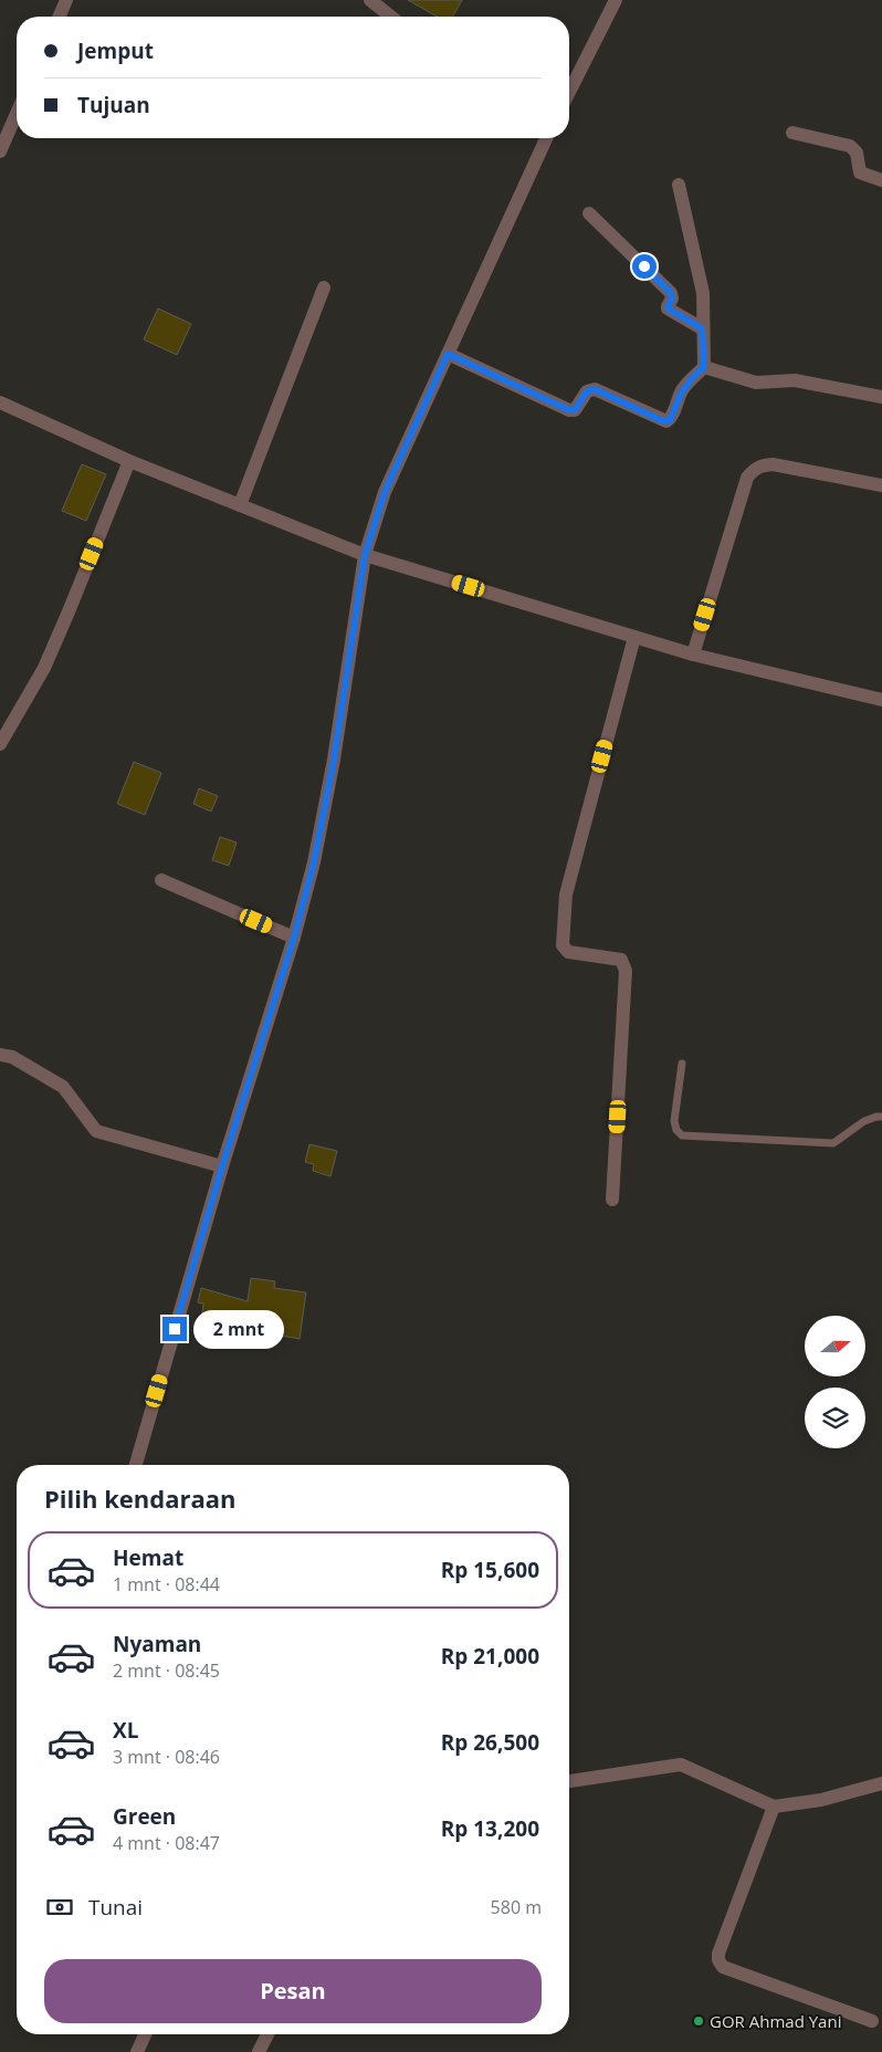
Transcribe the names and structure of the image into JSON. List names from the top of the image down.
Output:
{
  "places": ["GOR Ahmad Yani"],
  "north": "right",
  "page": {
    "banner": ["Jemput", "Tujuan"],
    "bubble": "2 mnt",
    "heading": "Pilih kendaraan",
    "list": [
      {
        "name": "Hemat",
        "note": "1 mnt · 08:44",
        "value": "Rp 15,600"
      },
      {
        "name": "Nyaman",
        "note": "2 mnt · 08:45",
        "value": "Rp 21,000"
      },
      {
        "name": "XL",
        "note": "3 mnt · 08:46",
        "value": "Rp 26,500"
      },
      {
        "name": "Green",
        "note": "4 mnt · 08:47",
        "value": "Rp 13,200"
      }
    ],
    "pay": ["Tunai", "580 m"],
    "buttons": "Pesan"
  }
}
